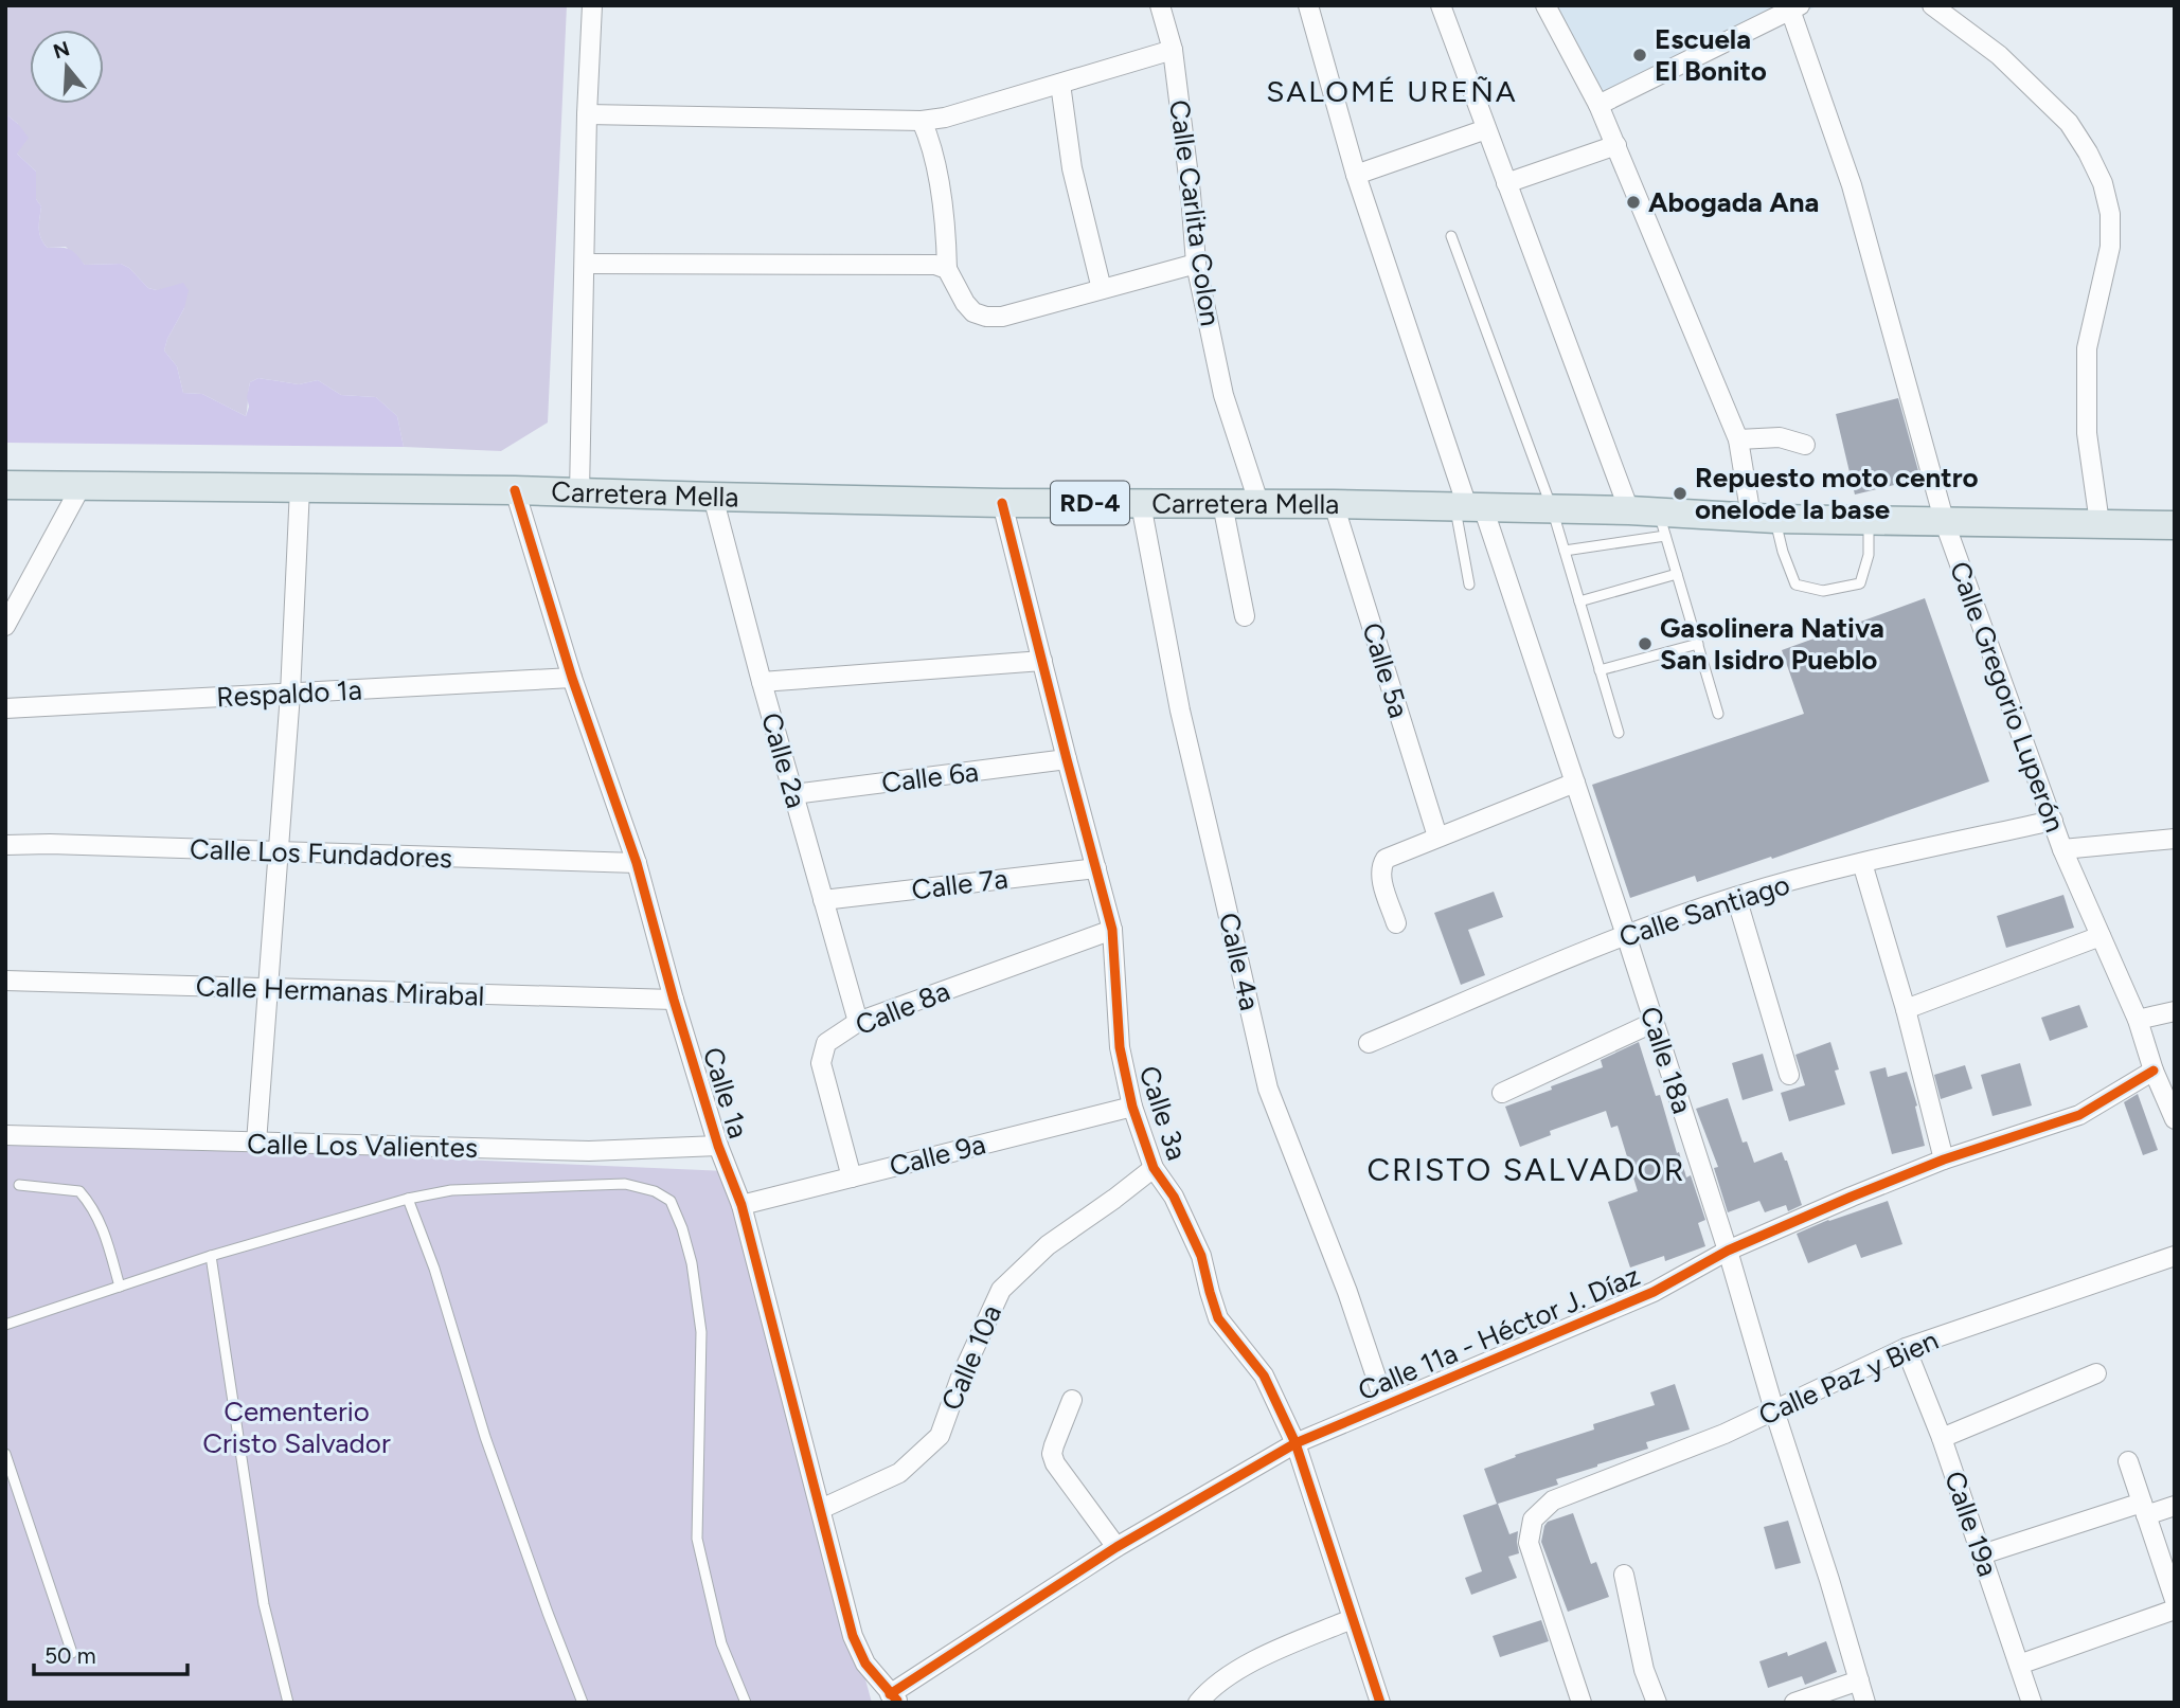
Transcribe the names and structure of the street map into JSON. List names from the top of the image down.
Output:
{
  "streets": {
    "main road": ["Carretera Mella", "RD-4"],
    "street": [
      "Calle Carlita Colon",
      "Calle 5a",
      "Respaldo 1a",
      "Calle Gregorio Luperón",
      "Calle 2a",
      "Calle 6a",
      "Calle Los Fundadores",
      "Calle 7a",
      "Calle Santiago",
      "Calle 4a",
      "Calle Hermanas Mirabal",
      "Calle 8a",
      "Calle 18a",
      "Calle 1a",
      "Calle 3a",
      "Calle Los Valientes",
      "Calle 9a",
      "Calle 11a - Héctor J. Díaz",
      "Calle 10a",
      "Calle Paz y Bien",
      "Calle 19a"
    ]
  },
  "crossings": [
    ["Calle Carlita Colon", "Carretera Mella"],
    ["Carretera Mella", "Calle 5a"],
    ["Carretera Mella", "Calle Gregorio Luperón"],
    ["Carretera Mella", "Calle 2a"],
    ["Carretera Mella", "Calle 4a"],
    ["Carretera Mella", "Calle 18a"],
    ["Carretera Mella", "Calle 1a"],
    ["Carretera Mella", "Calle 3a"],
    ["Respaldo 1a", "Calle 1a"],
    ["Calle Gregorio Luperón", "Calle Santiago"],
    ["Calle Gregorio Luperón", "Calle 11a - Héctor J. Díaz"],
    ["Calle 2a", "Calle 6a"],
    ["Calle 2a", "Calle 7a"],
    ["Calle 2a", "Calle 8a"],
    ["Calle 6a", "Calle 3a"],
    ["Calle Los Fundadores", "Calle 1a"],
    ["Calle 7a", "Calle 3a"],
    ["Calle Santiago", "Calle 18a"],
    ["Calle 4a", "Calle 11a - Héctor J. Díaz"],
    ["Calle Hermanas Mirabal", "Calle 1a"],
    ["Calle 8a", "Calle 3a"],
    ["Calle 8a", "Calle 9a"],
    ["Calle 18a", "Calle 11a - Héctor J. Díaz"],
    ["Calle 18a", "Calle Paz y Bien"],
    ["Calle 1a", "Calle Los Valientes"],
    ["Calle 1a", "Calle 9a"],
    ["Calle 1a", "Calle 11a - Héctor J. Díaz"],
    ["Calle 1a", "Calle 10a"],
    ["Calle 3a", "Calle 9a"],
    ["Calle 3a", "Calle 11a - Héctor J. Díaz"],
    ["Calle 3a", "Calle 10a"],
    ["Calle Paz y Bien", "Calle 19a"]
  ],
  "districts": ["SALOMÉ UREÑA", "CRISTO SALVADOR"],
  "parks": ["Cementerio Cristo Salvador"],
  "places": [
    "Escuela El Bonito",
    "Abogada Ana",
    "Repuesto moto centro onelode la base",
    "Gasolinera Nativa San Isidro Pueblo"
  ],
  "scale_bar": "50 m",
  "north": "top"
}
